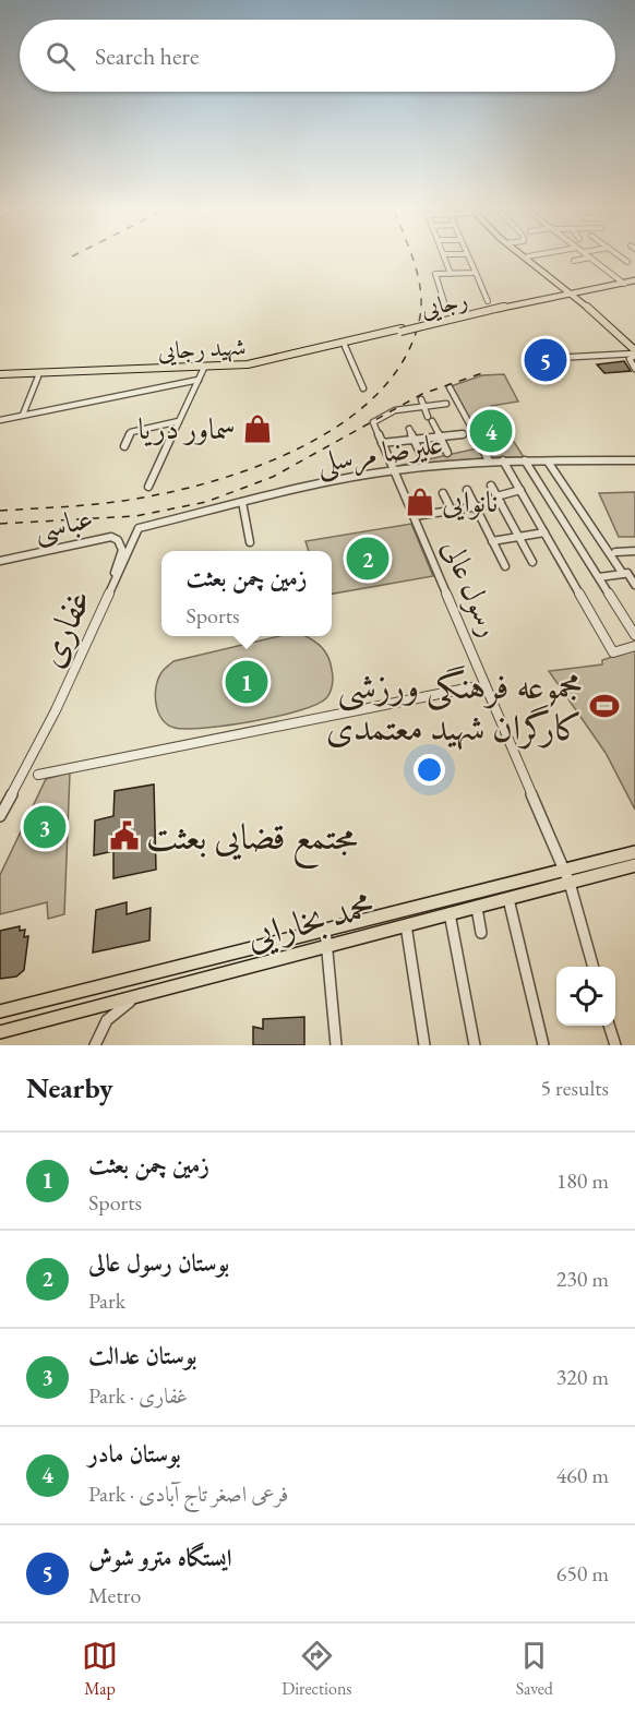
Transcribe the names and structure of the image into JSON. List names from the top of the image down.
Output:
{
  "streets": {
    "main road": ["رجایی", "شهید رجایی", "محمد بخارایی"],
    "street": [
      "علیرضا مرسلی",
      "عباسی",
      "رسول عالی",
      "غفاری"
    ]
  },
  "crossings": [
    ["رجایی", "شهید رجایی"],
    ["علیرضا مرسلی", "رسول عالی"],
    ["علیرضا مرسلی", "غفاری"],
    ["عباسی", "غفاری"],
    ["رسول عالی", "محمد بخارایی"]
  ],
  "places": {
    "shop": ["سماور دریا", "نانوایی"],
    "sports": ["مجموعه فرهنگی ورزشی کارگران شهید معتمدی"],
    "public building": ["مجتمع قضایی بعثت"]
  },
  "page": {
    "search": "Search here",
    "pins": [
      "5",
      "4",
      "2",
      "1",
      "3"
    ],
    "popup": ["زمین چمن بعثت", "Sports"],
    "heading": ["Nearby", "5 results"],
    "list": [
      {
        "mark": "1",
        "name": "زمین چمن بعثت",
        "note": "Sports",
        "value": "180 m"
      },
      {
        "mark": "2",
        "name": "بوستان رسول عالی",
        "note": "Park",
        "value": "230 m"
      },
      {
        "mark": "3",
        "name": "بوستان عدالت",
        "note": "Park · غفاری",
        "value": "320 m"
      },
      {
        "mark": "4",
        "name": "بوستان مادر",
        "note": "Park · فرعی اصغر تاج آبادی",
        "value": "460 m"
      },
      {
        "mark": "5",
        "name": "ایستگاه مترو شوش",
        "note": "Metro",
        "value": "650 m"
      }
    ],
    "nav": ["Map", "Directions", "Saved"]
  }
}
